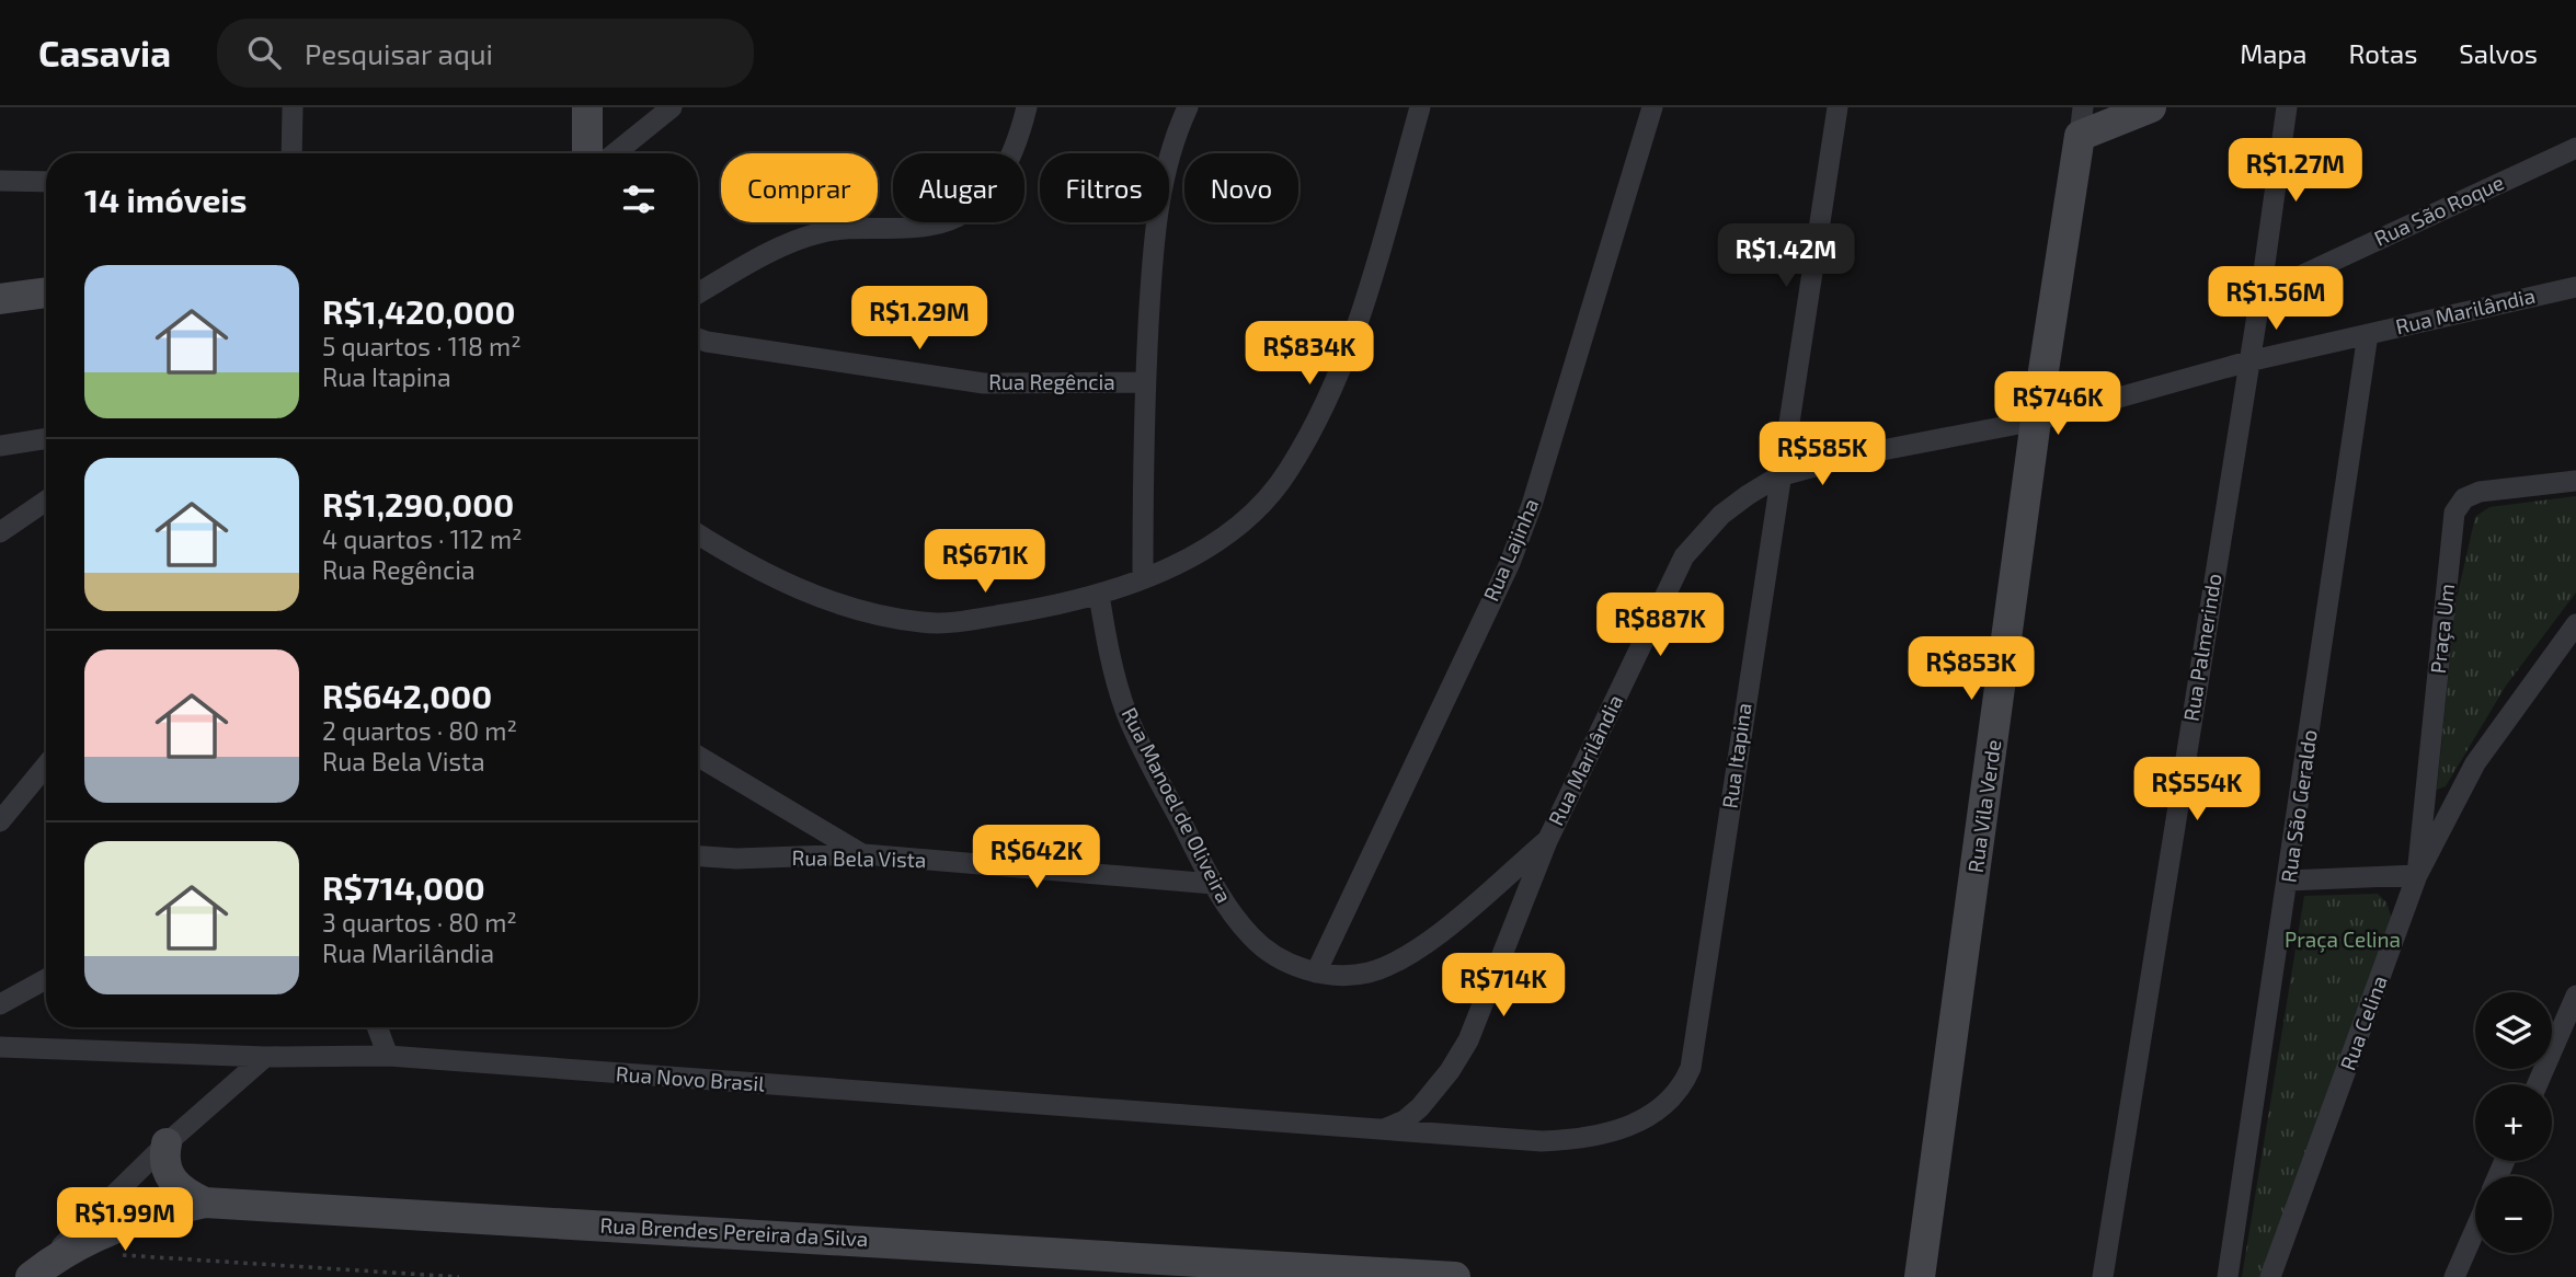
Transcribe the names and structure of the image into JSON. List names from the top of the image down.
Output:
{
  "streets": {
    "main road": ["Rua Vila Verde", "Rua Brendes Pereira da Silva"],
    "street": [
      "Rua São Roque",
      "Rua Marilândia",
      "Rua Regência",
      "Rua Lajinha",
      "Praça Um",
      "Rua Palmerindo",
      "Rua Itapina",
      "Rua Manoel de Oliveira",
      "Rua São Geraldo",
      "Rua Bela Vista",
      "Rua Celina",
      "Rua Novo Brasil"
    ]
  },
  "crossings": [
    ["Rua São Roque", "Rua Palmerindo"],
    ["Rua Marilândia", "Rua Palmerindo"],
    ["Rua Marilândia", "Rua Itapina"],
    ["Rua Marilândia", "Rua Manoel de Oliveira"],
    ["Rua Marilândia", "Rua Vila Verde"],
    ["Rua Marilândia", "Rua São Geraldo"],
    ["Rua Marilândia", "Rua Novo Brasil"],
    ["Rua Lajinha", "Rua Manoel de Oliveira"],
    ["Praça Um", "Rua Celina"],
    ["Rua Itapina", "Rua Novo Brasil"],
    ["Rua Manoel de Oliveira", "Rua Bela Vista"]
  ],
  "parks": ["Praça Celina"],
  "page": {
    "header": "Casavia",
    "search": "Pesquisar aqui",
    "nav": ["Mapa", "Rotas", "Salvos"],
    "price": [
      "R$1.27M",
      "R$1.42M",
      "R$1.56M",
      "R$1.29M",
      "R$834K",
      "R$746K",
      "R$585K",
      "R$671K",
      "R$887K",
      "R$853K",
      "R$554K",
      "R$642K",
      "R$714K",
      "R$1.99M"
    ],
    "chip": [
      "Comprar",
      "Alugar",
      "Filtros",
      "Novo"
    ],
    "heading": "14 imóveis",
    "list": [
      {
        "name": "R$1,420,000",
        "note": "5 quartos · 118 m² · Rua Itapina"
      },
      {
        "name": "R$1,290,000",
        "note": "4 quartos · 112 m² · Rua Regência"
      },
      {
        "name": "R$642,000",
        "note": "2 quartos · 80 m² · Rua Bela Vista"
      },
      {
        "name": "R$714,000",
        "note": "3 quartos · 80 m² · Rua Marilândia"
      }
    ],
    "map_buttons": ["+", "−"]
  }
}
